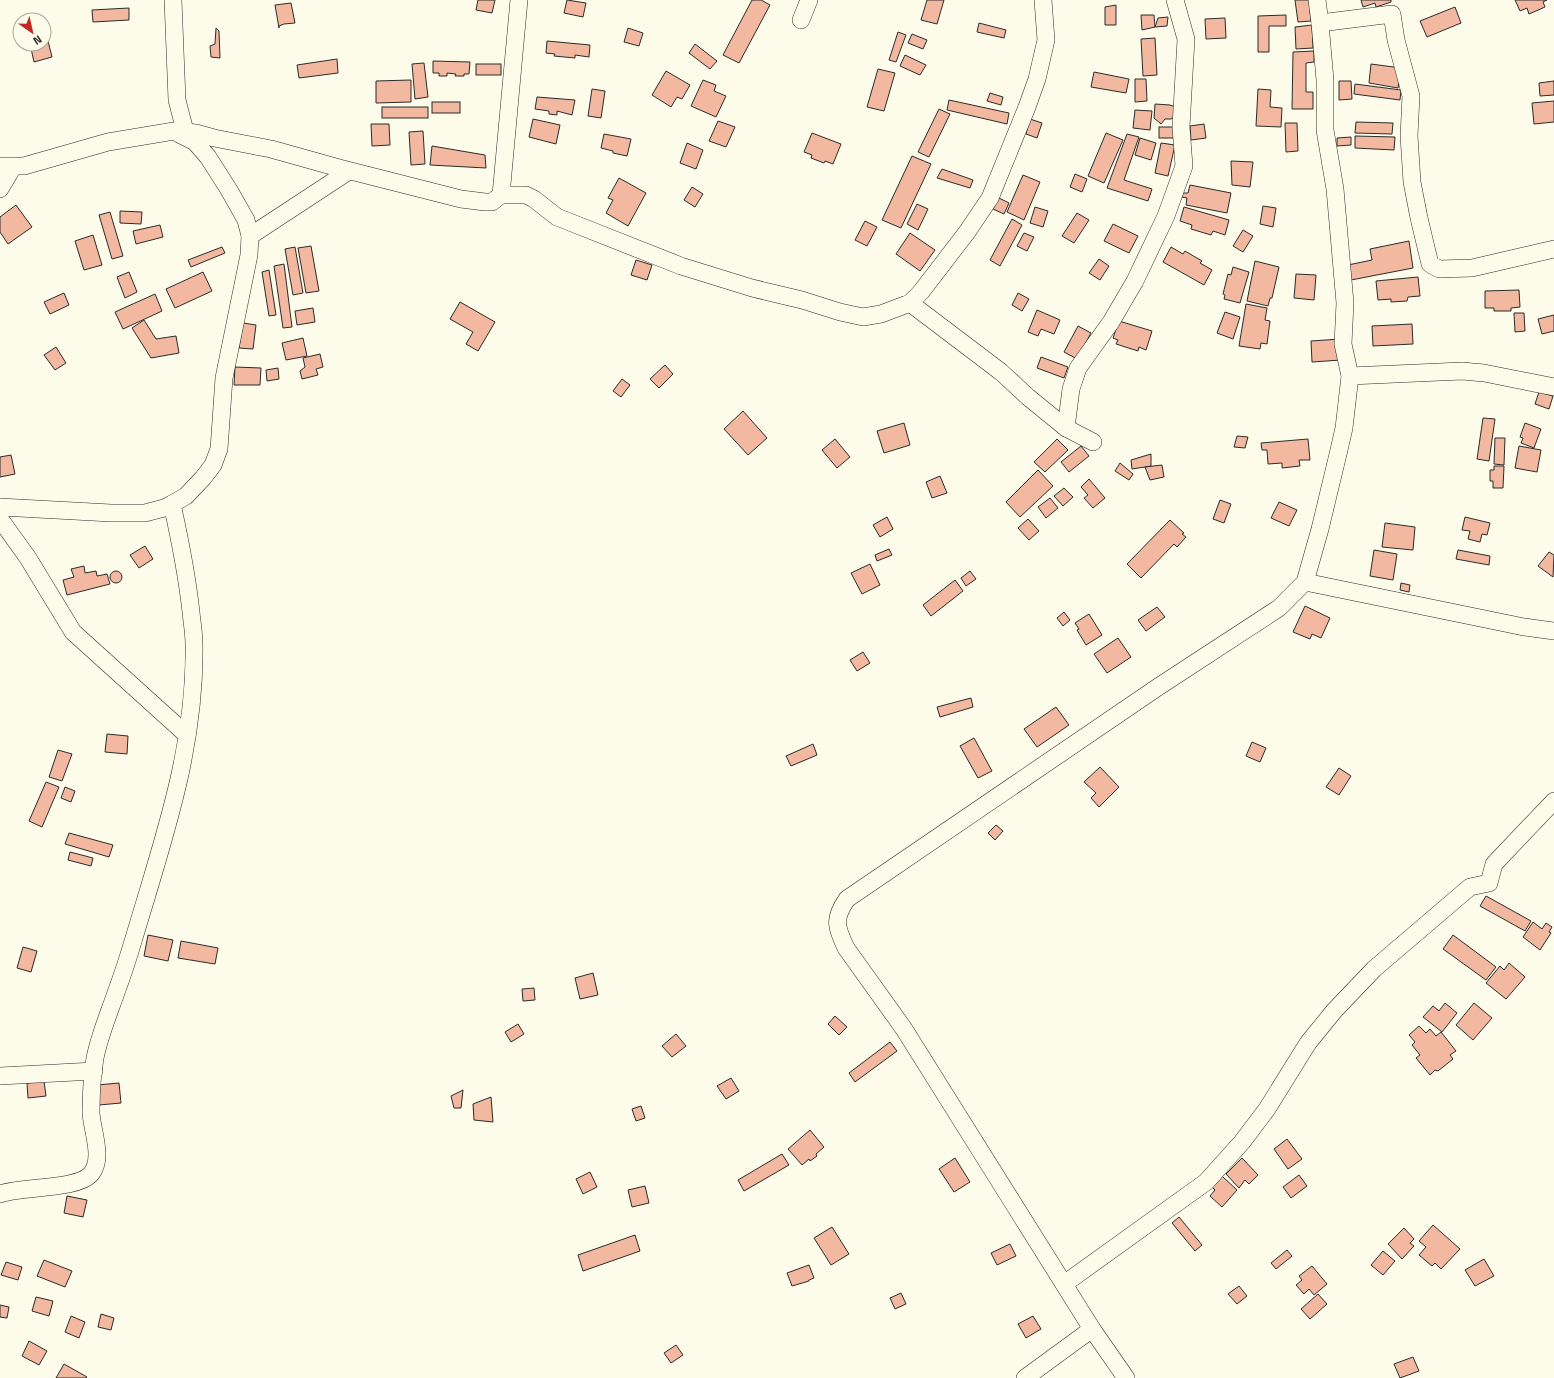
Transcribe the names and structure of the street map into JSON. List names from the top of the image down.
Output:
{
  "north": "bottom right"
}
